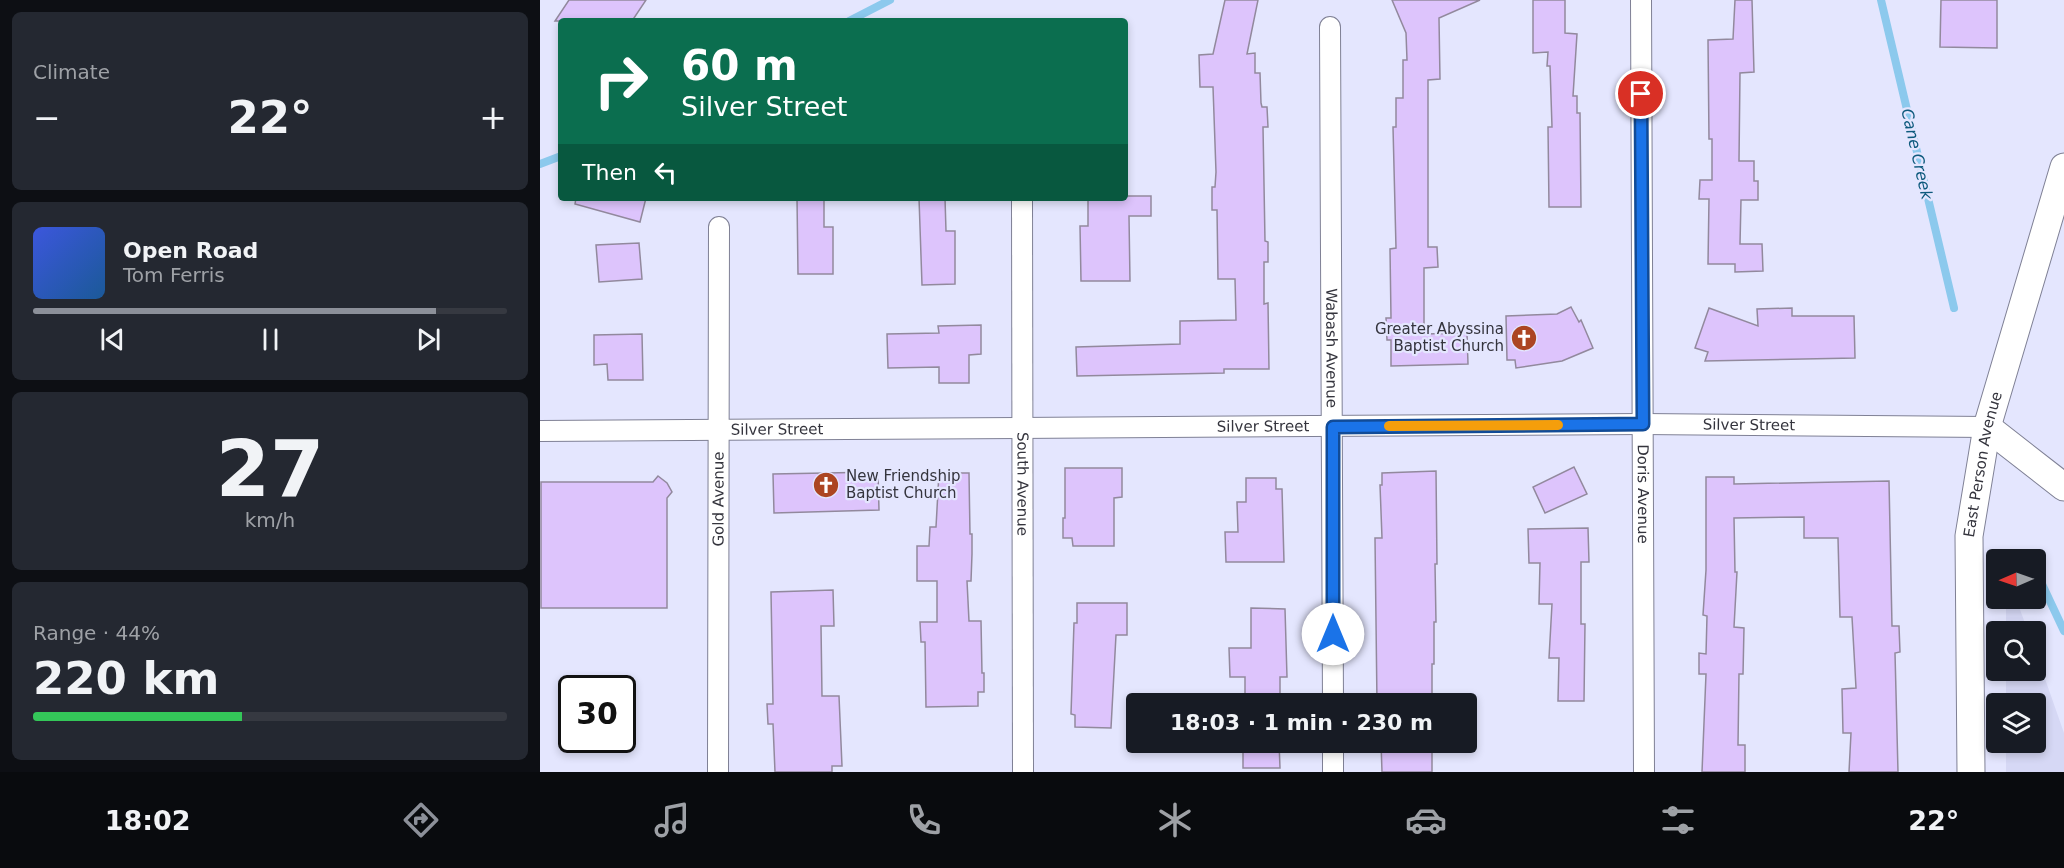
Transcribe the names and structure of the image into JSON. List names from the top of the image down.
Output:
{
  "streets": {
    "main road": ["East Person Avenue"],
    "street": [
      "Wabash Avenue",
      "Silver Street",
      "South Avenue",
      "Doris Avenue",
      "Gold Avenue"
    ]
  },
  "crossings": [
    ["Wabash Avenue", "Silver Street"],
    ["Silver Street", "East Person Avenue"],
    ["Silver Street", "South Avenue"],
    ["Silver Street", "Doris Avenue"],
    ["Silver Street", "Gold Avenue"]
  ],
  "water": ["Cane Creek"],
  "places": {
    "church": ["Greater Abyssina Baptist Church", "New Friendship Baptist Church"]
  },
  "north": "left",
  "page": {
    "tile": [
      "Climate",
      ["27", "km/h"],
      ["Range · 44%", "220 km"]
    ],
    "turn": ["60 m", "Silver Street"],
    "heat": ["−", "22°", "+"],
    "then": "Then",
    "song": ["Open Road", "Tom Ferris"],
    "limit": "30",
    "trip": "18:03 · 1 min · 230 m",
    "tabs": ["18:02", "22°"]
  }
}
